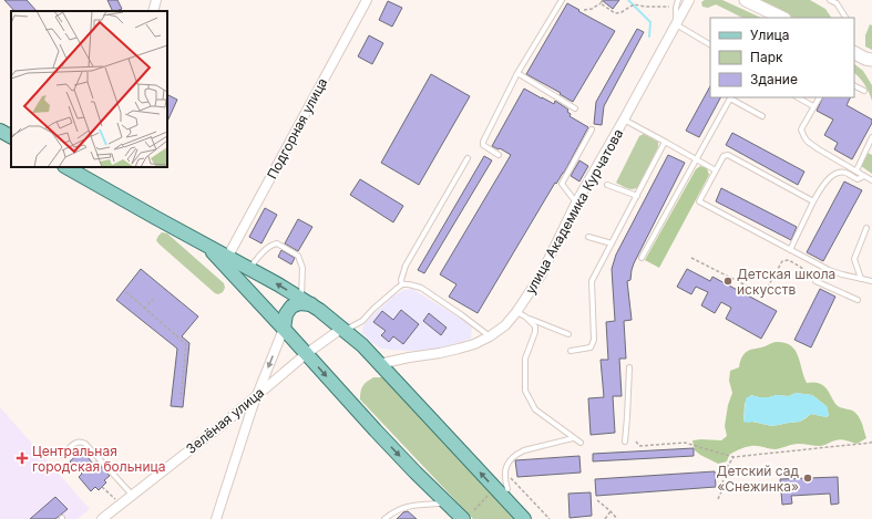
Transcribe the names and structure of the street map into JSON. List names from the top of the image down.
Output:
{
  "streets": {
    "street": ["Подгорная улица", "улица Академика Курчатова", "Зелёная улица"]
  },
  "places": {
    "other": ["Детская школа искусств", "Детский сад «Снежинка»"],
    "health": ["Центральная городская больница"]
  },
  "legend": ["Улица", "Парк", "Здание"]
}
